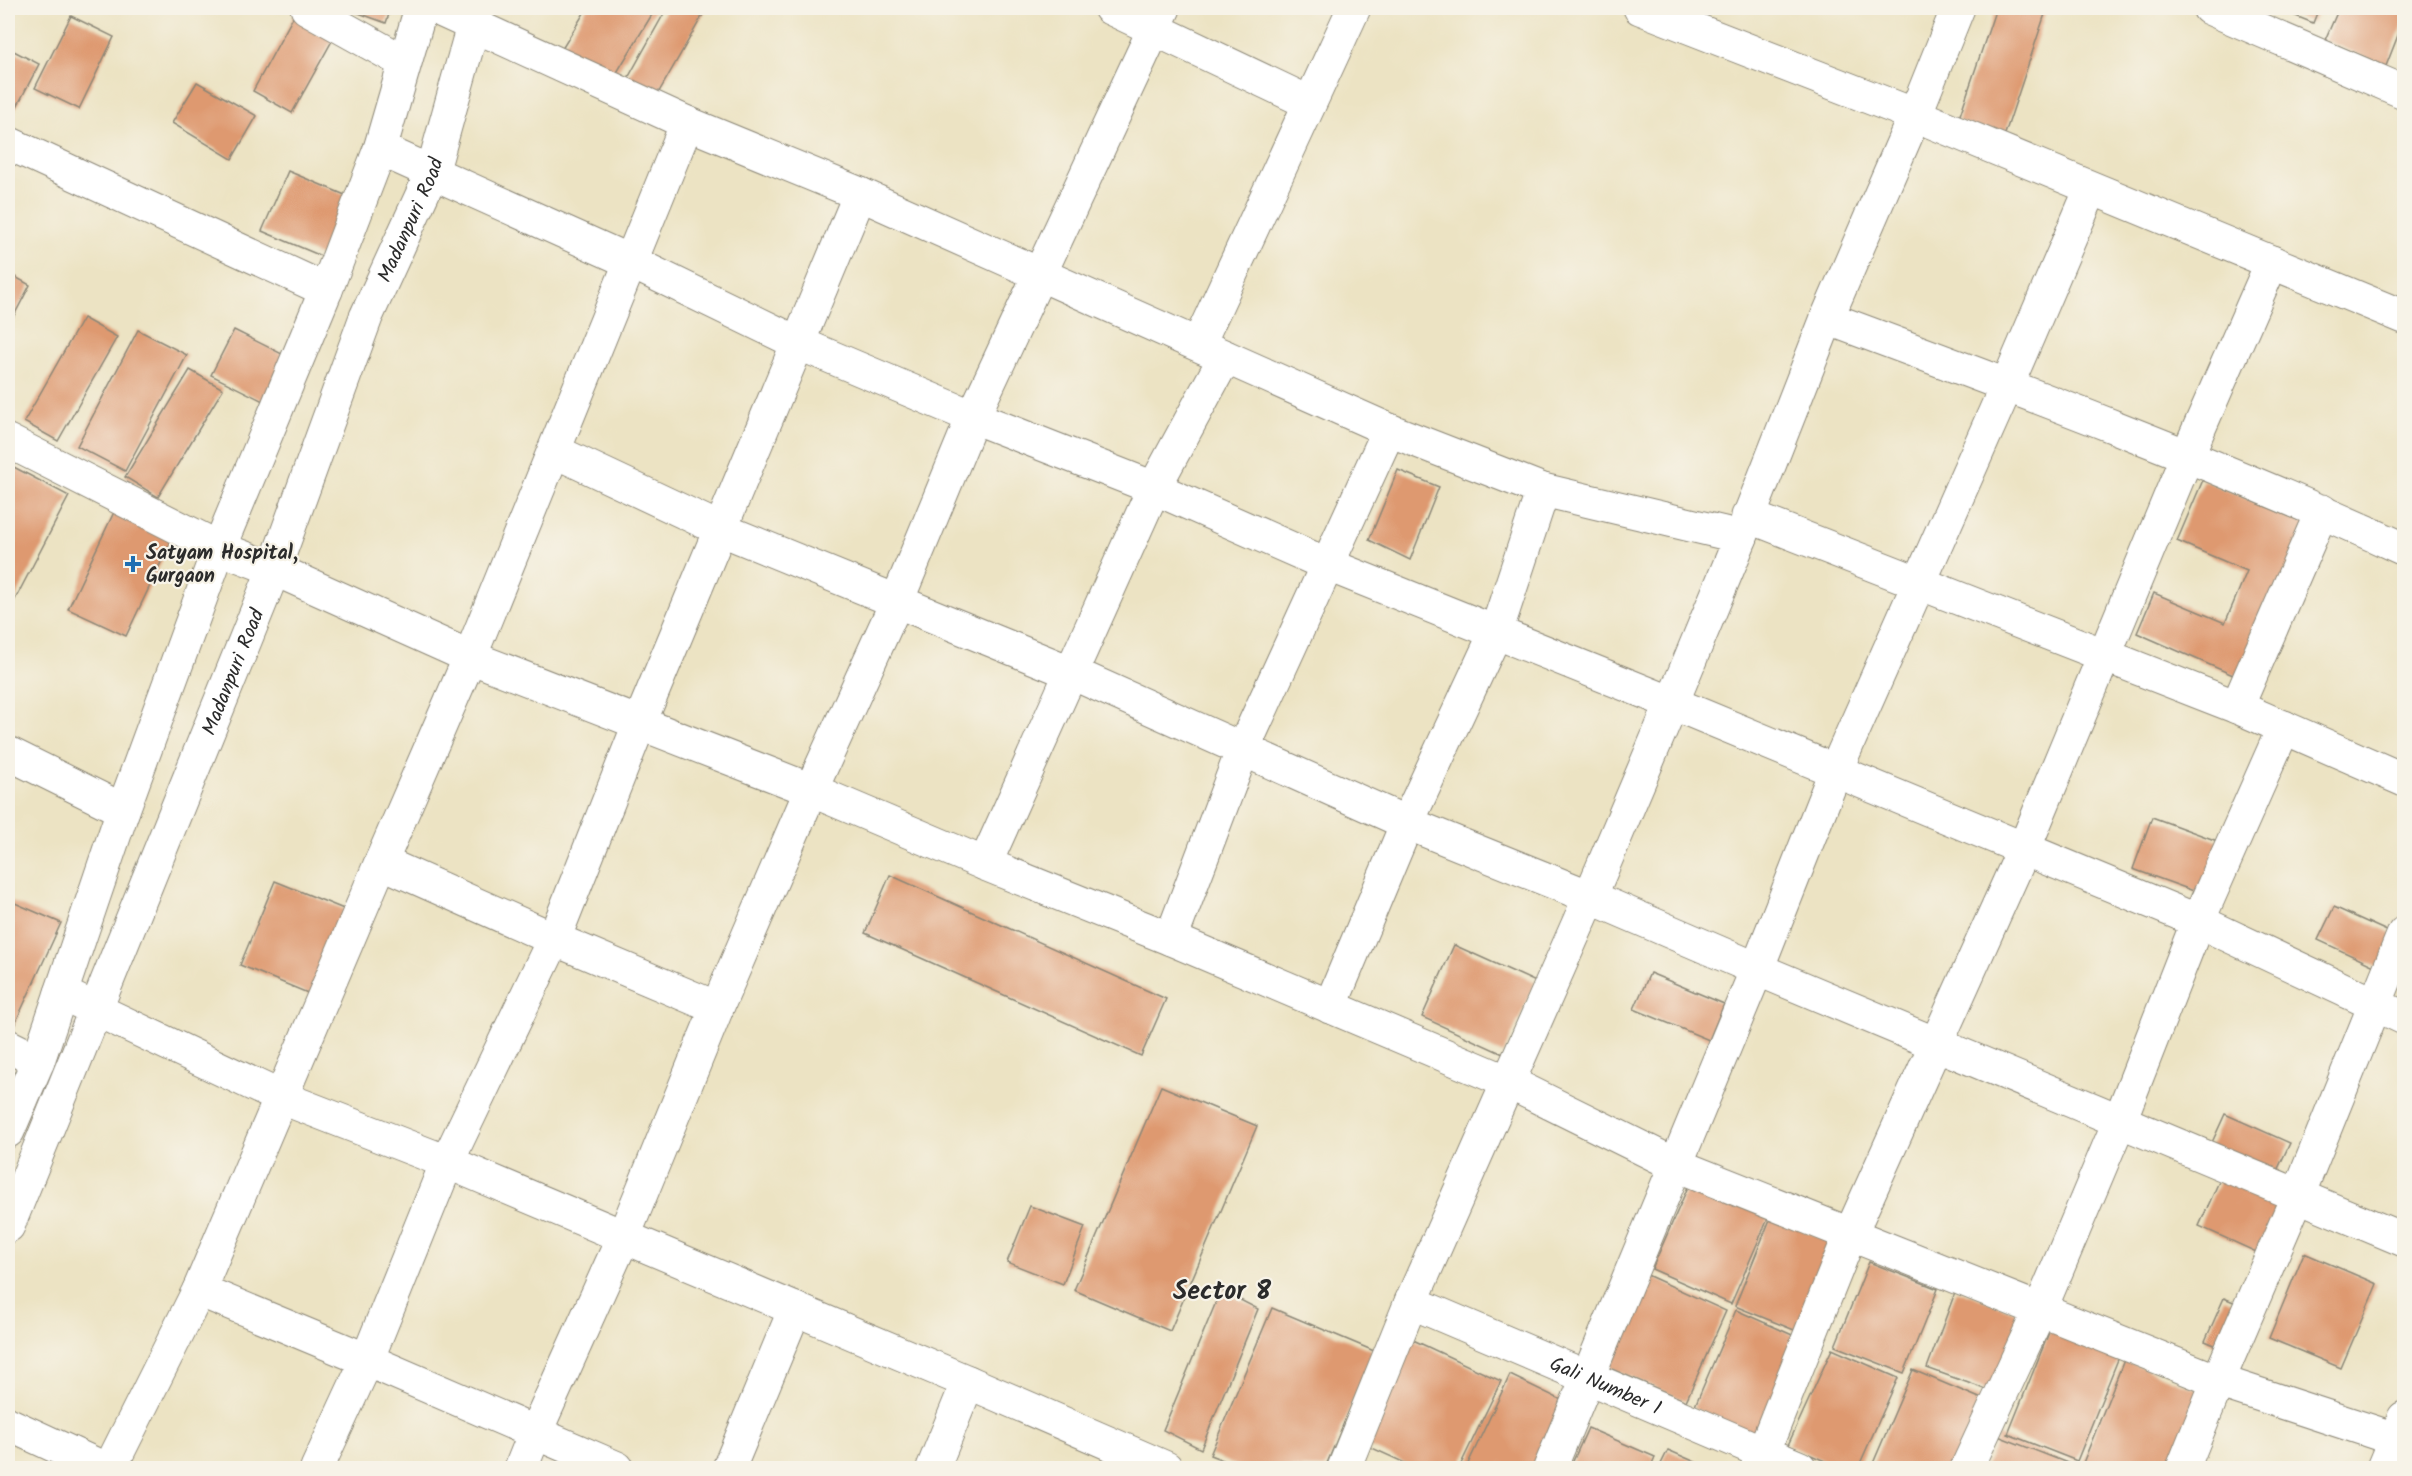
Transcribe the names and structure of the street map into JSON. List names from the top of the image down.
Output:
{
  "streets": {
    "street": ["Madanpuri Road", "Gali Number 1"]
  },
  "districts": ["Sector 8"],
  "places": {
    "health": ["Satyam Hospital, Gurgaon"]
  }
}
